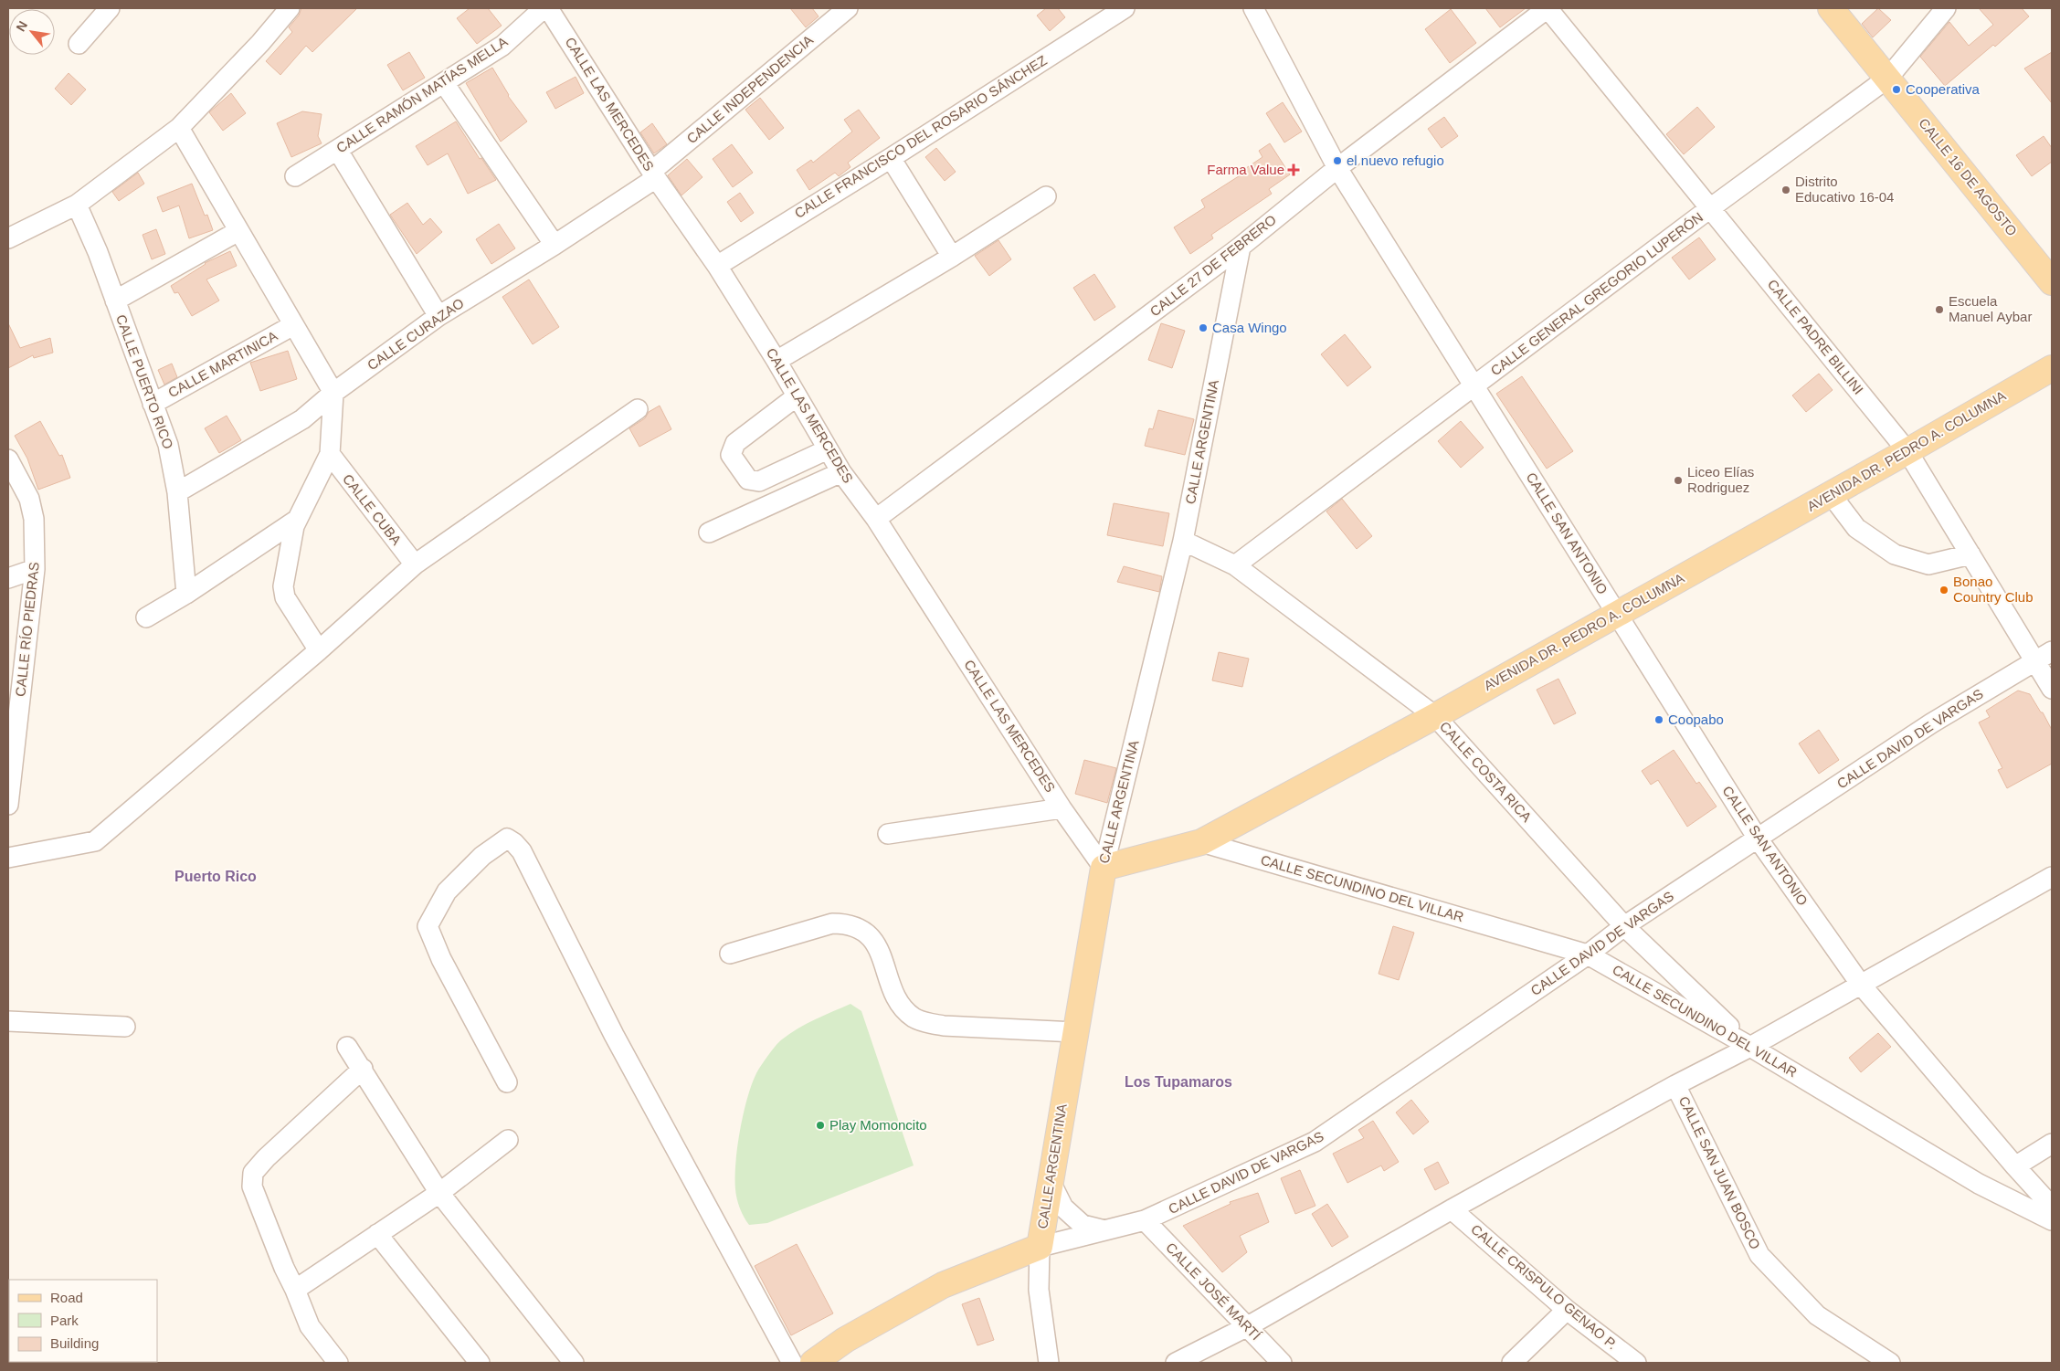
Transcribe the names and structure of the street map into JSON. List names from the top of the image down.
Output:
{
  "streets": {
    "main road": ["CALLE 16 DE AGOSTO", "CALLE ARGENTINA", "AVENIDA DR. PEDRO A. COLUMNA"],
    "street": [
      "CALLE INDEPENDENCIA",
      "CALLE RAMÓN MATÍAS MELLA",
      "CALLE LAS MERCEDES",
      "CALLE FRANCISCO DEL ROSARIO SÁNCHEZ",
      "CALLE 27 DE FEBRERO",
      "CALLE GENERAL GREGORIO LUPERÓN",
      "CALLE CURAZAO",
      "CALLE PADRE BILLINI",
      "CALLE MARTINICA",
      "CALLE PUERTO RICO",
      "CALLE CUBA",
      "CALLE SAN ANTONIO",
      "CALLE RÍO PIEDRAS",
      "CALLE DAVID DE VARGAS",
      "CALLE COSTA RICA",
      "CALLE SECUNDINO DEL VILLAR",
      "CALLE SAN JUAN BOSCO",
      "CALLE CRISPULO GENAO P.",
      "CALLE JOSÉ MARTÍ"
    ]
  },
  "crossings": [
    ["CALLE INDEPENDENCIA", "CALLE LAS MERCEDES"],
    ["CALLE INDEPENDENCIA", "CALLE CURAZAO"],
    ["CALLE LAS MERCEDES", "CALLE FRANCISCO DEL ROSARIO SÁNCHEZ"],
    ["CALLE LAS MERCEDES", "CALLE 27 DE FEBRERO"],
    ["CALLE LAS MERCEDES", "CALLE CURAZAO"],
    ["CALLE LAS MERCEDES", "CALLE ARGENTINA"],
    ["CALLE LAS MERCEDES", "AVENIDA DR. PEDRO A. COLUMNA"],
    ["CALLE 16 DE AGOSTO", "CALLE GENERAL GREGORIO LUPERÓN"],
    ["CALLE 27 DE FEBRERO", "CALLE PADRE BILLINI"],
    ["CALLE 27 DE FEBRERO", "CALLE ARGENTINA"],
    ["CALLE 27 DE FEBRERO", "CALLE SAN ANTONIO"],
    ["CALLE GENERAL GREGORIO LUPERÓN", "CALLE PADRE BILLINI"],
    ["CALLE GENERAL GREGORIO LUPERÓN", "CALLE SAN ANTONIO"],
    ["CALLE GENERAL GREGORIO LUPERÓN", "CALLE COSTA RICA"],
    ["CALLE CURAZAO", "CALLE PUERTO RICO"],
    ["CALLE PADRE BILLINI", "AVENIDA DR. PEDRO A. COLUMNA"],
    ["CALLE PADRE BILLINI", "CALLE DAVID DE VARGAS"],
    ["CALLE MARTINICA", "CALLE PUERTO RICO"],
    ["CALLE ARGENTINA", "AVENIDA DR. PEDRO A. COLUMNA"],
    ["CALLE ARGENTINA", "CALLE DAVID DE VARGAS"],
    ["CALLE ARGENTINA", "CALLE COSTA RICA"],
    ["AVENIDA DR. PEDRO A. COLUMNA", "CALLE SAN ANTONIO"],
    ["AVENIDA DR. PEDRO A. COLUMNA", "CALLE COSTA RICA"],
    ["AVENIDA DR. PEDRO A. COLUMNA", "CALLE SECUNDINO DEL VILLAR"],
    ["CALLE SAN ANTONIO", "CALLE DAVID DE VARGAS"],
    ["CALLE DAVID DE VARGAS", "CALLE COSTA RICA"],
    ["CALLE DAVID DE VARGAS", "CALLE SECUNDINO DEL VILLAR"],
    ["CALLE DAVID DE VARGAS", "CALLE JOSÉ MARTÍ"],
    ["CALLE COSTA RICA", "CALLE SECUNDINO DEL VILLAR"]
  ],
  "districts": ["Puerto Rico", "Los Tupamaros"],
  "places": {
    "other": [
      "Cooperativa",
      "el nuevo refugio",
      "Distrito Educativo 16-04",
      "Escuela Manuel Aybar",
      "Casa Wingo",
      "Liceo Elías Rodriguez",
      "Bonao Country Club",
      "Coopabo",
      "Play Momoncito"
    ],
    "health": ["Farma Value"]
  },
  "legend": ["Road", "Park", "Building"],
  "north": "top left"
}
